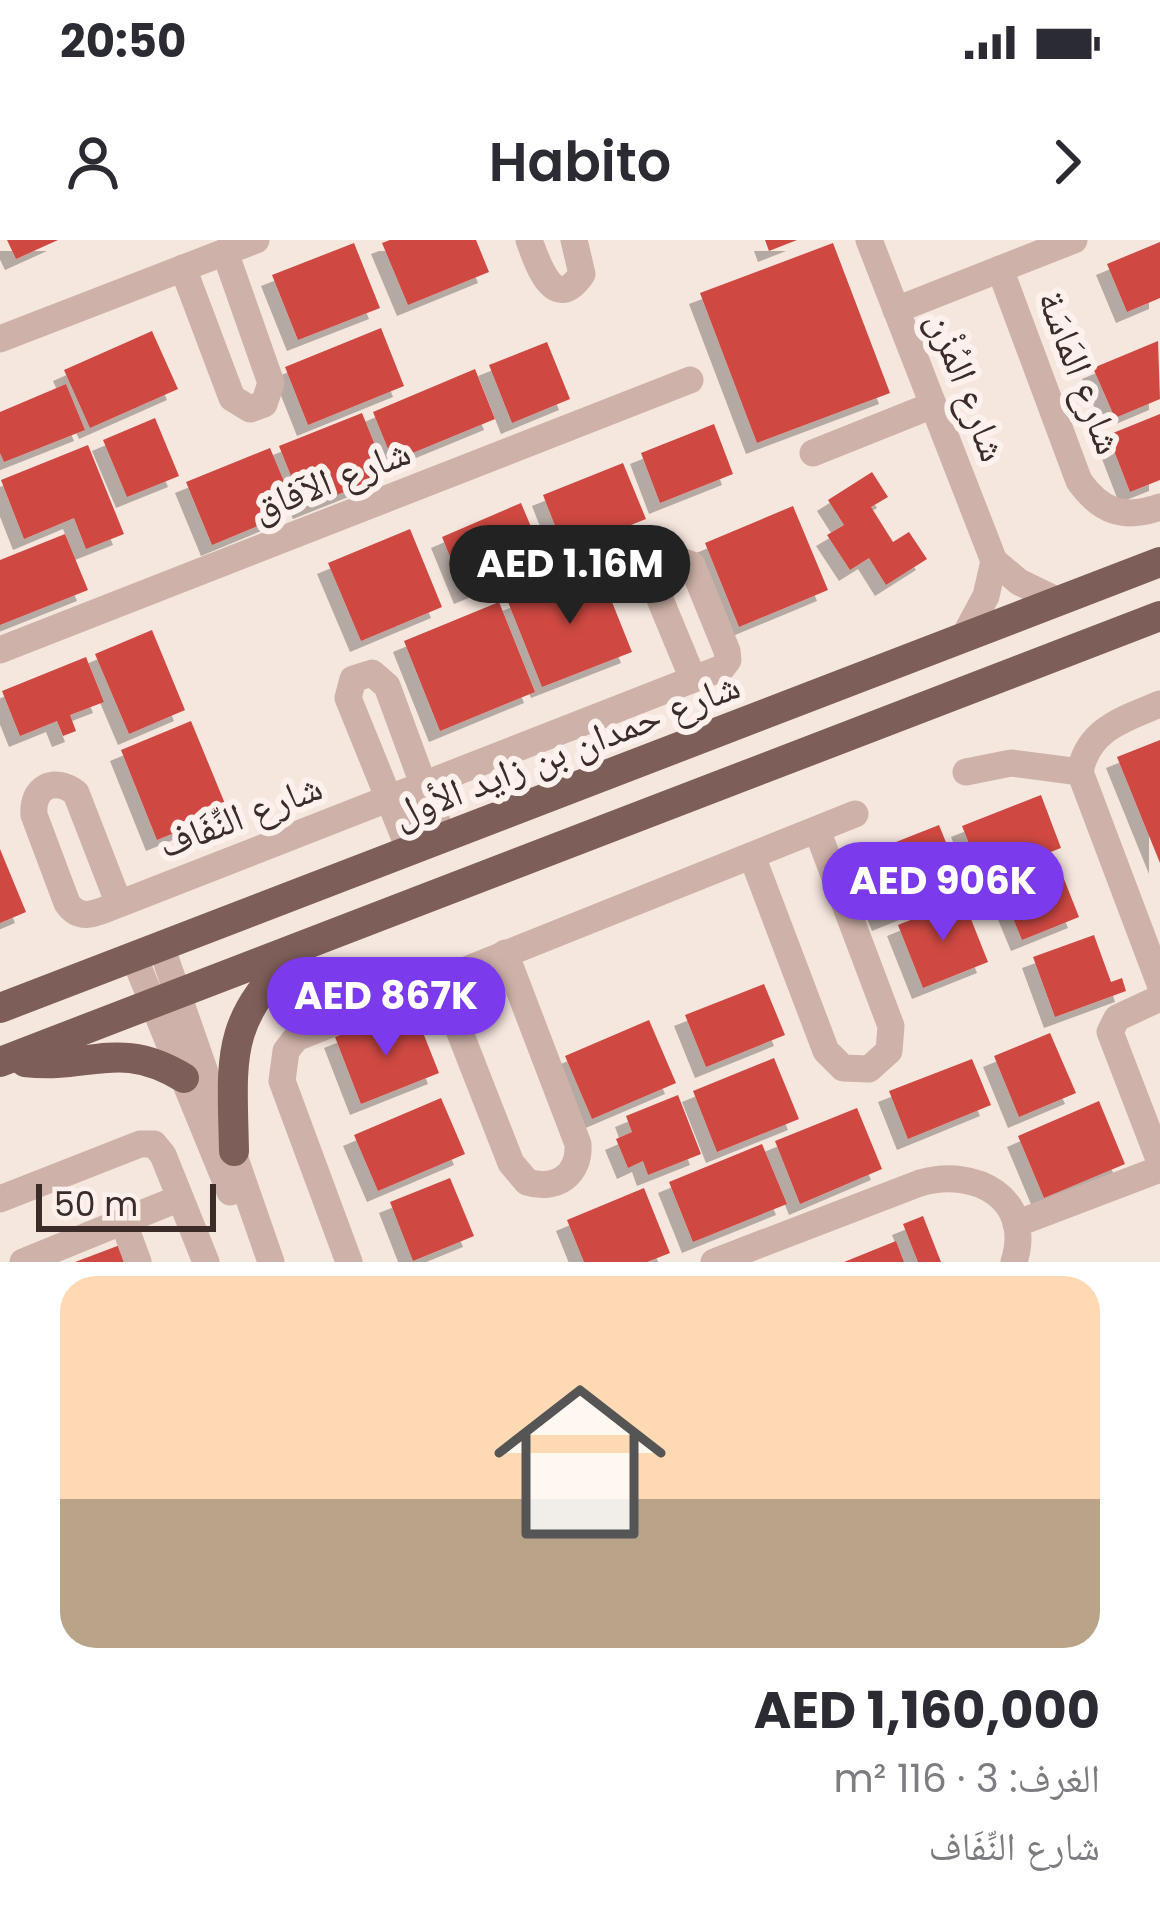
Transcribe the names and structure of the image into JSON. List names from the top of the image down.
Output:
{
  "streets": {
    "main road": ["شارع حمدان بن زايد الأول"],
    "street": [
      "شارع المَاسَة",
      "شارع المُزْن",
      "شارع الآفاق",
      "شارع النِّفَاف"
    ]
  },
  "scale_bar": "50 m",
  "page": {
    "status": "20:50",
    "header": "Habito",
    "price": ["AED 1.16M", "AED 906K", "AED 867K"],
    "scale": "50 m",
    "list": [
      {
        "name": "AED 1,160,000",
        "note": "الغرف: 3 · 116 m² · شارع النِّفَاف"
      }
    ]
  }
}
